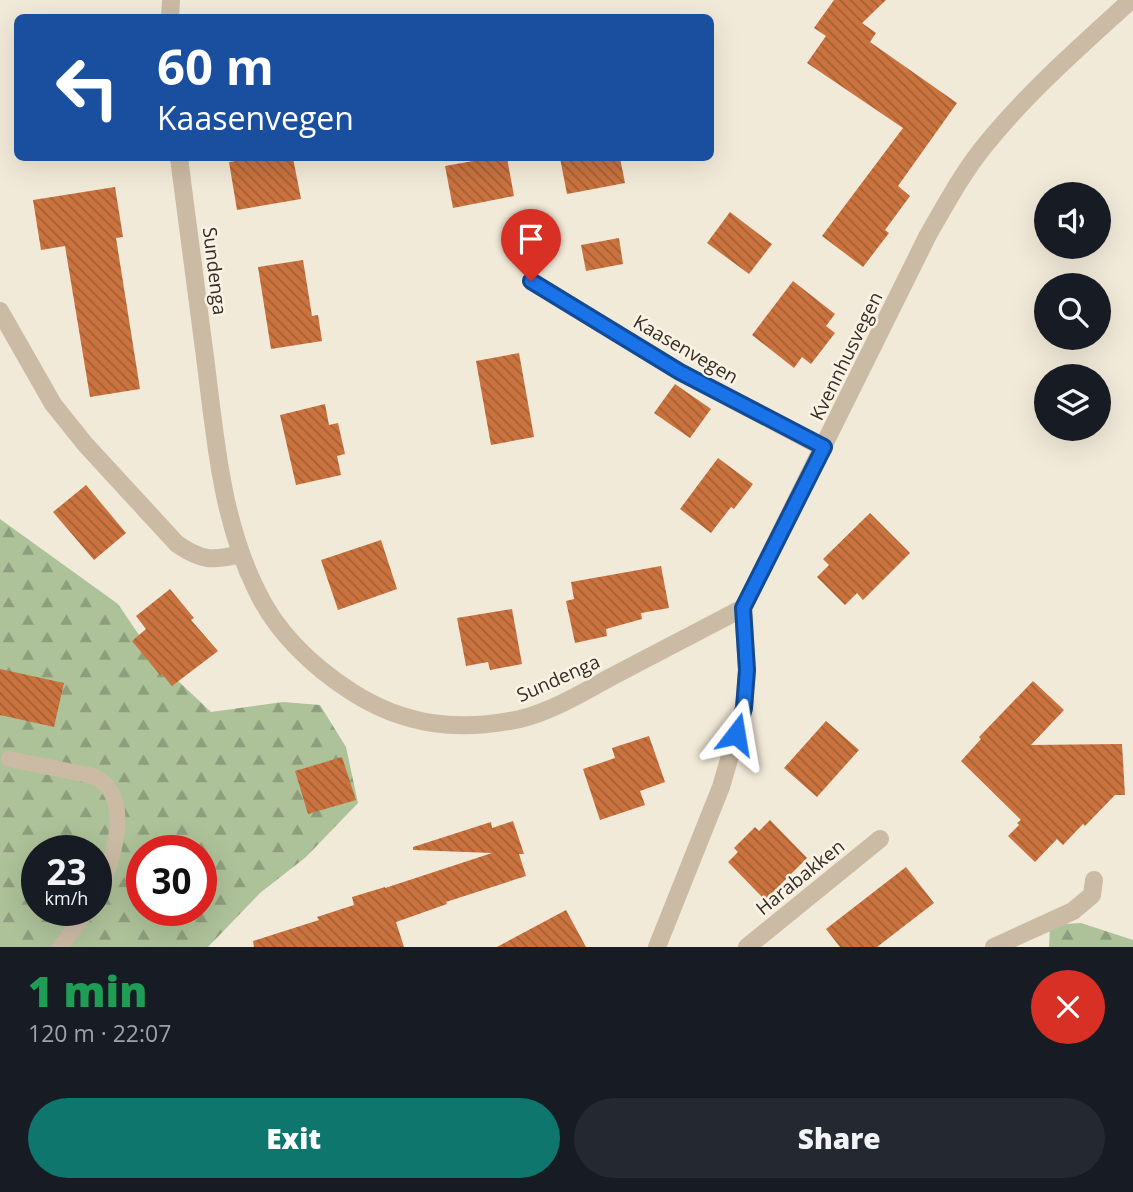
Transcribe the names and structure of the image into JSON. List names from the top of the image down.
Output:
{
  "streets": {
    "street": [
      "Sundenga",
      "Kaasenvegen",
      "Kvennhusvegen",
      "Harabakken"
    ]
  },
  "crossings": [
    ["Sundenga", "Kvennhusvegen"],
    ["Kaasenvegen", "Kvennhusvegen"]
  ],
  "page": {
    "turn": ["60 m", "Kaasenvegen"],
    "speed": "23 km/h",
    "limit": "30",
    "heading": ["1 min", "120 m · 22:07"],
    "buttons": ["Exit", "Share"]
  }
}
